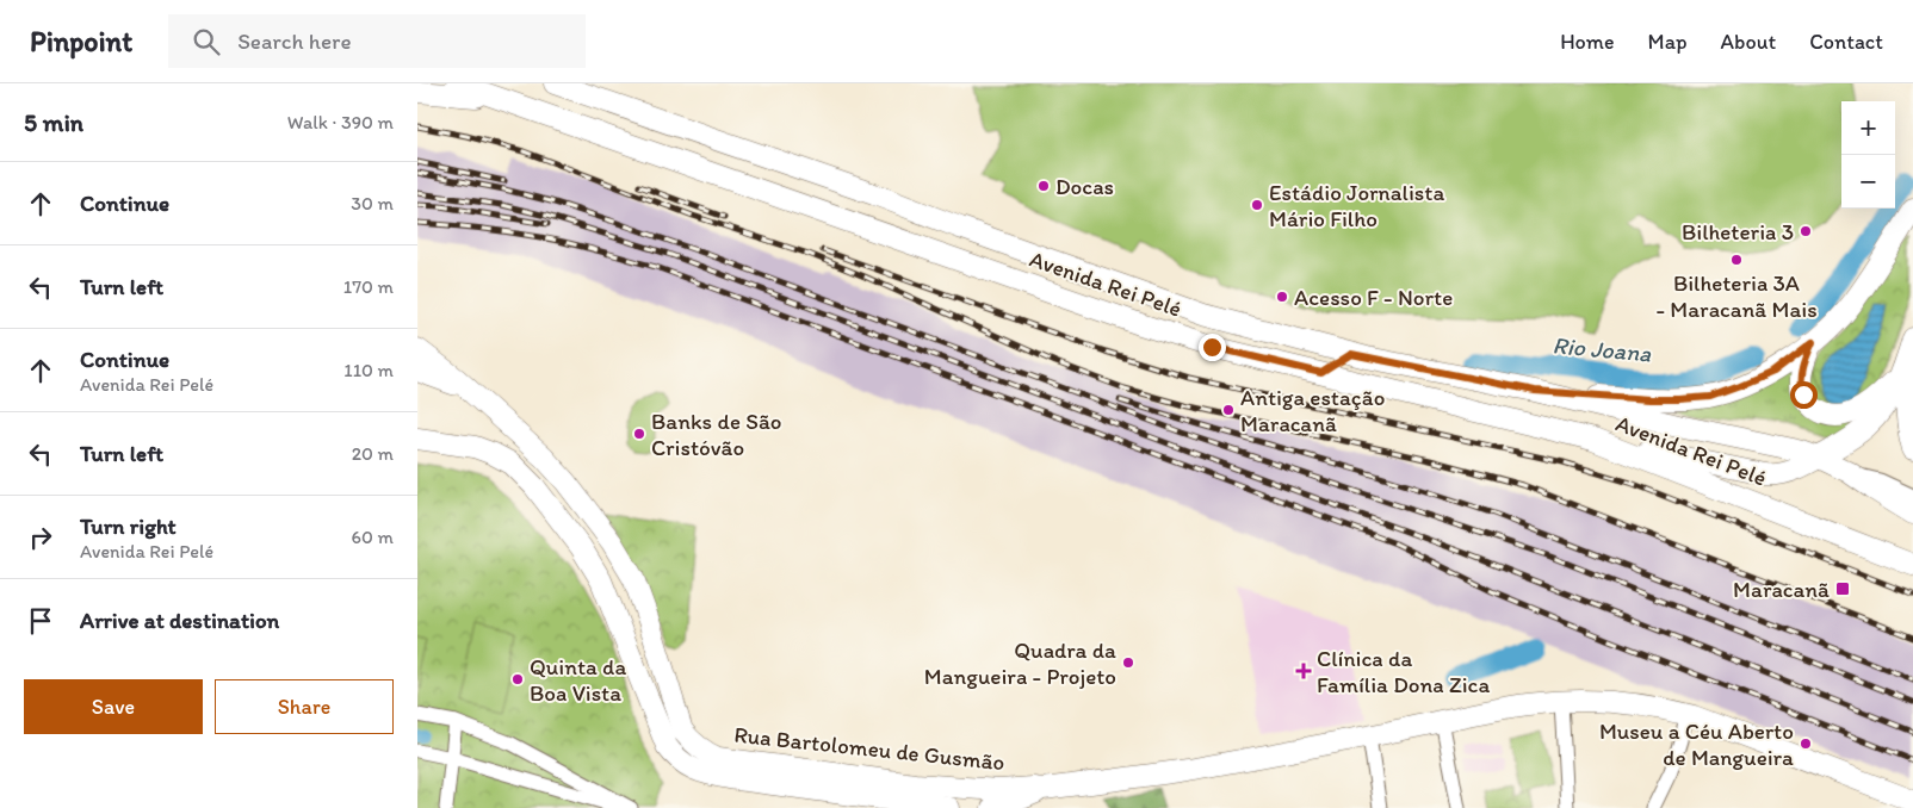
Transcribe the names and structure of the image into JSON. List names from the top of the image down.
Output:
{
  "streets": {
    "main road": ["Avenida Rei Pelé", "Rua Bartolomeu de Gusmão"]
  },
  "water": ["Rio Joana"],
  "places": {
    "other": [
      "Docas",
      "Estádio Jornalista Mário Filho",
      "Bilheteria 3",
      "Bilheteria 3A - Maracanã Mais",
      "Acesso F - Norte",
      "Antiga estação Maracanã",
      "Banks de São Cristóvão",
      "Quadra da Mangueira - Projeto",
      "Quinta da Boa Vista",
      "Museu a Céu Aberto de Mangueira"
    ],
    "transit": ["Maracanã"],
    "health": ["Clínica da Família Dona Zica"]
  },
  "page": {
    "header": "Pinpoint",
    "search": "Search here",
    "nav": [
      "Home",
      "Map",
      "About",
      "Contact"
    ],
    "heading": ["5 min", "Walk · 390 m"],
    "map_buttons": ["+", "−"],
    "list": [
      ["Continue", "30 m"],
      ["Turn left", "170 m"],
      ["Continue", "Avenida Rei Pelé", "110 m"],
      ["Turn left", "20 m"],
      ["Turn right", "Avenida Rei Pelé", "60 m"],
      "Arrive at destination"
    ],
    "buttons": ["Save", "Share"]
  }
}
